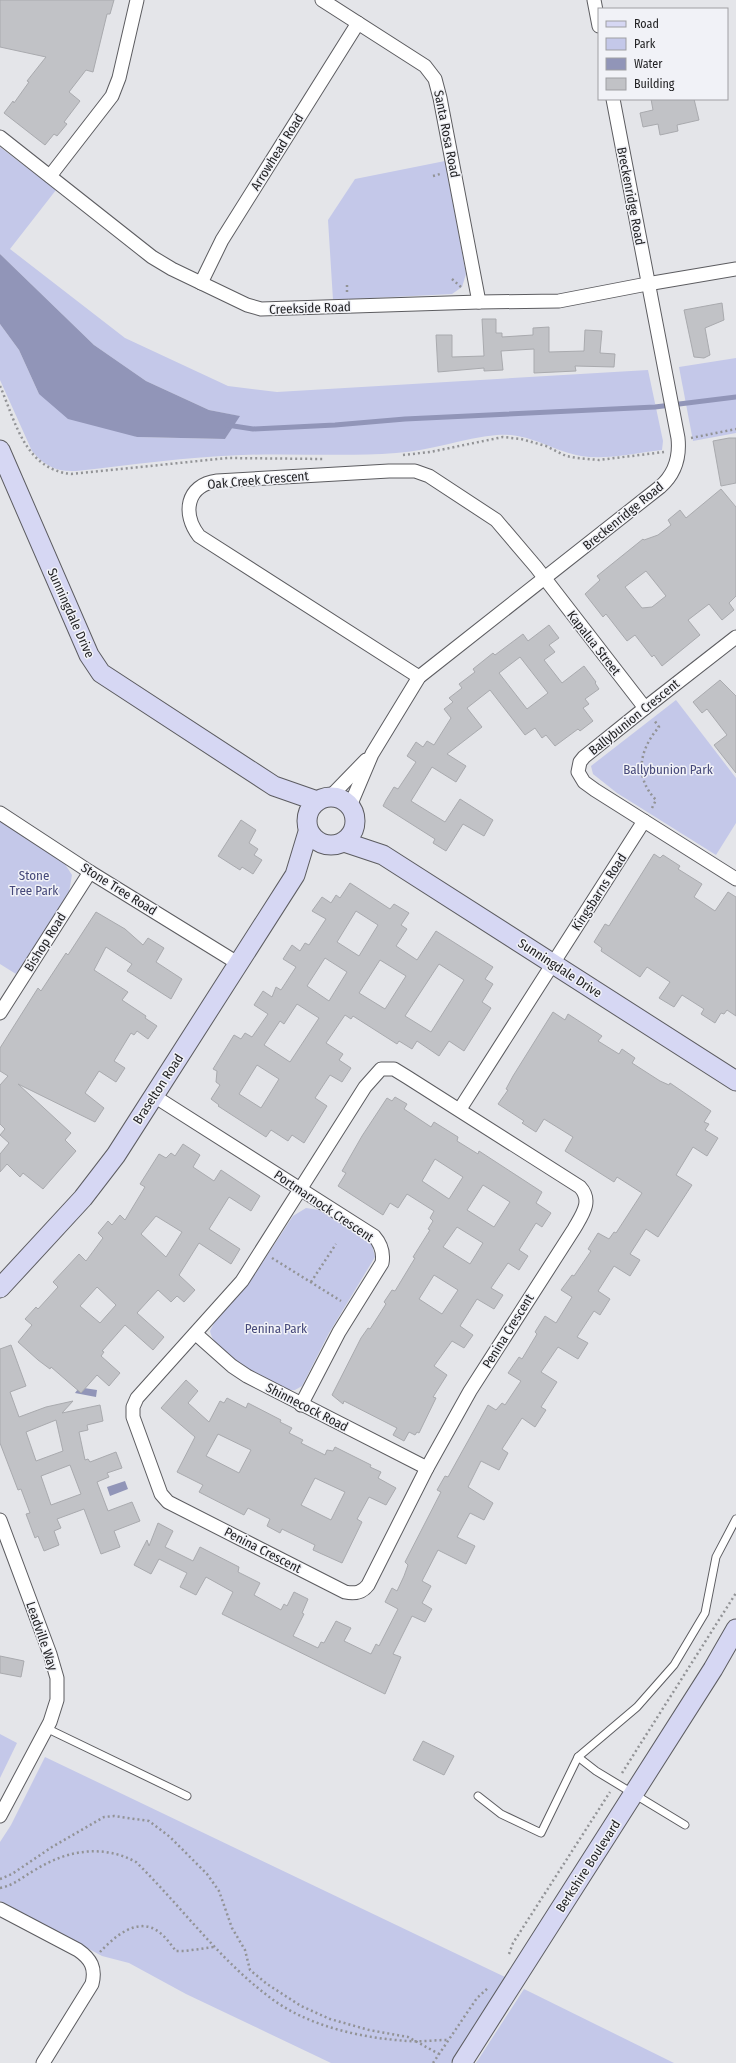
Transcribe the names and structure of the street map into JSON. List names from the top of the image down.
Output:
{
  "streets": {
    "street": [
      "Santa Rosa Road",
      "Arrowhead Road",
      "Breckenridge Road",
      "Creekside Road",
      "Oak Creek Crescent",
      "Sunningdale Drive",
      "Kapalua Street",
      "Ballybunion Crescent",
      "Stone Tree Road",
      "Kingsbarns Road",
      "Bishop Road",
      "Braselton Road",
      "Portmarnock Crescent",
      "Penina Crescent",
      "Shinnecock Road",
      "Leadville Way",
      "Berkshire Boulevard"
    ]
  },
  "crossings": [
    ["Santa Rosa Road", "Arrowhead Road"],
    ["Santa Rosa Road", "Creekside Road"],
    ["Arrowhead Road", "Creekside Road"],
    ["Breckenridge Road", "Creekside Road"],
    ["Breckenridge Road", "Oak Creek Crescent"],
    ["Breckenridge Road", "Sunningdale Drive"],
    ["Breckenridge Road", "Kapalua Street"],
    ["Breckenridge Road", "Braselton Road"],
    ["Oak Creek Crescent", "Kapalua Street"],
    ["Sunningdale Drive", "Kingsbarns Road"],
    ["Sunningdale Drive", "Braselton Road"],
    ["Kapalua Street", "Ballybunion Crescent"],
    ["Ballybunion Crescent", "Kingsbarns Road"],
    ["Stone Tree Road", "Bishop Road"],
    ["Stone Tree Road", "Braselton Road"],
    ["Braselton Road", "Portmarnock Crescent"],
    ["Portmarnock Crescent", "Penina Crescent"],
    ["Portmarnock Crescent", "Shinnecock Road"],
    ["Penina Crescent", "Shinnecock Road"]
  ],
  "parks": ["Ballybunion Park", "Stone Tree Park", "Penina Park"],
  "legend": [
    "Road",
    "Park",
    "Water",
    "Building"
  ]
}
